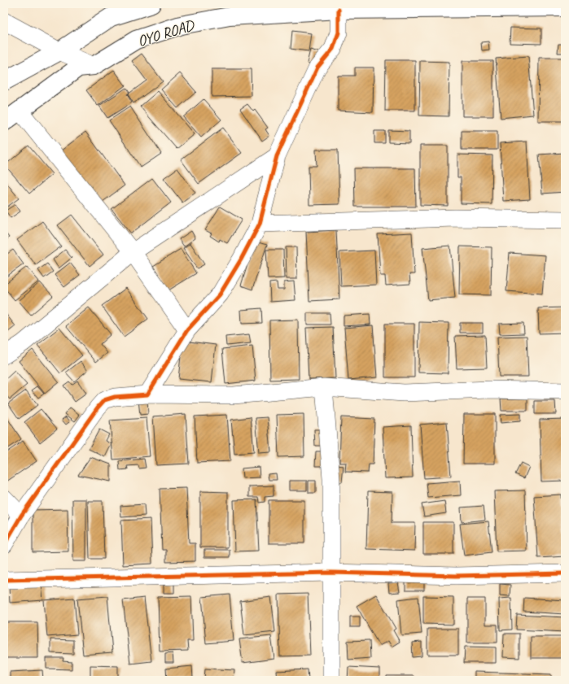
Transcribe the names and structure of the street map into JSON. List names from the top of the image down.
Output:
{
  "streets": {
    "main road": ["OYO ROAD"]
  }
}
